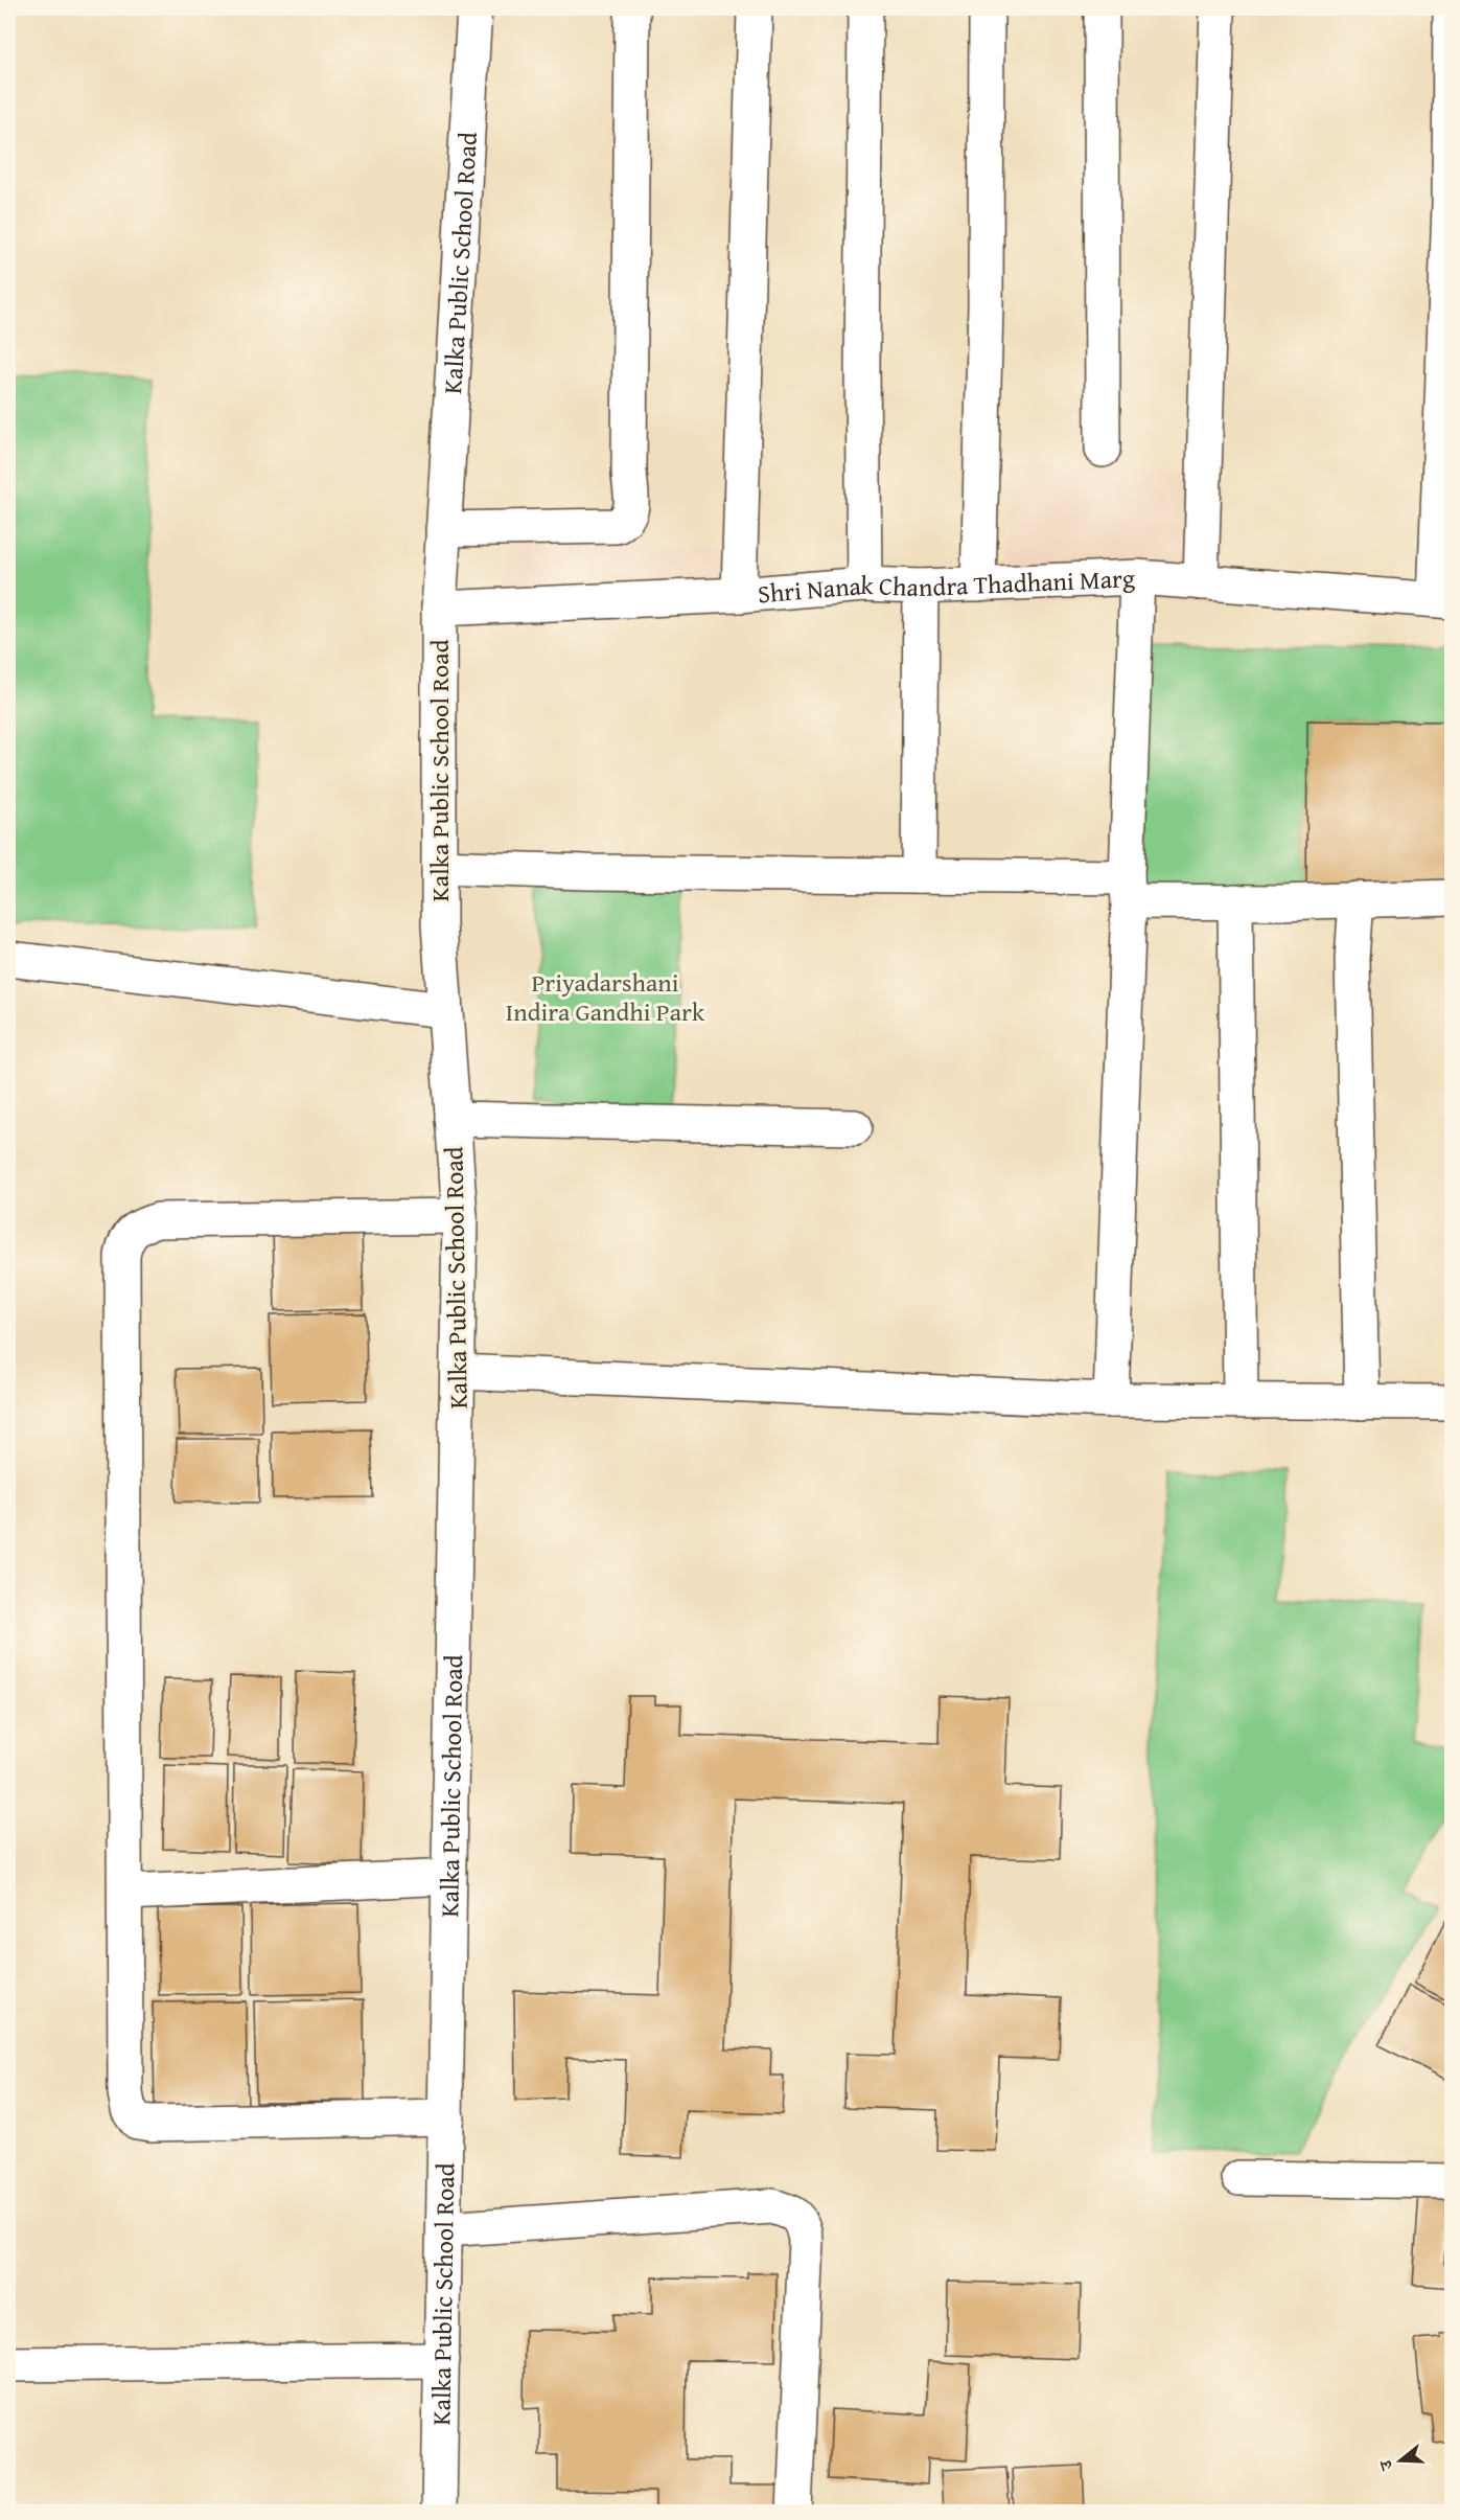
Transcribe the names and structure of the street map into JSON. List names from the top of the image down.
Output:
{
  "streets": {
    "street": ["Kalka Public School Road", "Shri Nanak Chandra Thadhani Marg"]
  },
  "crossings": [
    ["Kalka Public School Road", "Shri Nanak Chandra Thadhani Marg"]
  ],
  "parks": ["Priyadarshani Indira Gandhi Park"],
  "north": "left"
}
